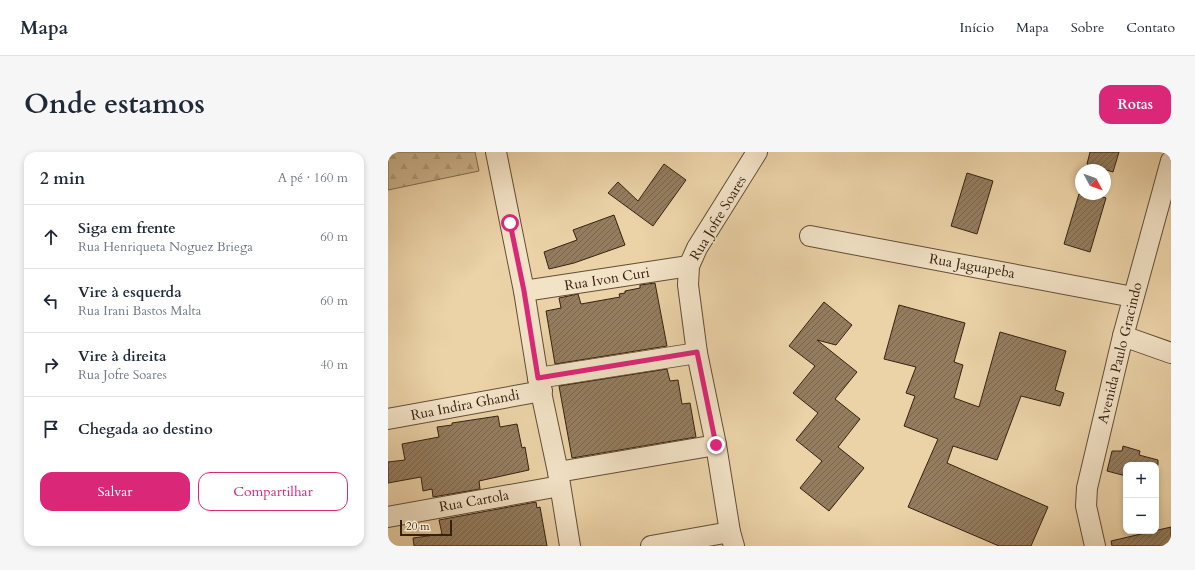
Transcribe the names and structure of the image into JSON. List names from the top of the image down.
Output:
{
  "streets": {
    "street": [
      "Rua Jofre Soares",
      "Rua Jaguapeba",
      "Rua Ivon Curi",
      "Avenida Paulo Gracindo",
      "Rua Indira Ghandi",
      "Rua Cartola"
    ]
  },
  "crossings": [
    ["Rua Jofre Soares", "Rua Ivon Curi"],
    ["Rua Jofre Soares", "Rua Indira Ghandi"],
    ["Rua Jofre Soares", "Rua Cartola"],
    ["Rua Jaguapeba", "Avenida Paulo Gracindo"]
  ],
  "scale_bar": "20 m",
  "north": "bottom right",
  "page": {
    "header": "Mapa",
    "nav": [
      "Início",
      "Mapa",
      "Sobre",
      "Contato"
    ],
    "title": "Onde estamos",
    "buttons": [
      "Rotas",
      ["Salvar", "Compartilhar"]
    ],
    "heading": ["2 min", "A pé · 160 m"],
    "list": [
      ["Siga em frente", "Rua Henriqueta Noguez Briega", "60 m"],
      ["Vire à esquerda", "Rua Irani Bastos Malta", "60 m"],
      ["Vire à direita", "Rua Jofre Soares", "40 m"],
      "Chegada ao destino"
    ],
    "map_buttons": ["+", "−"],
    "scale": "20 m"
  }
}
